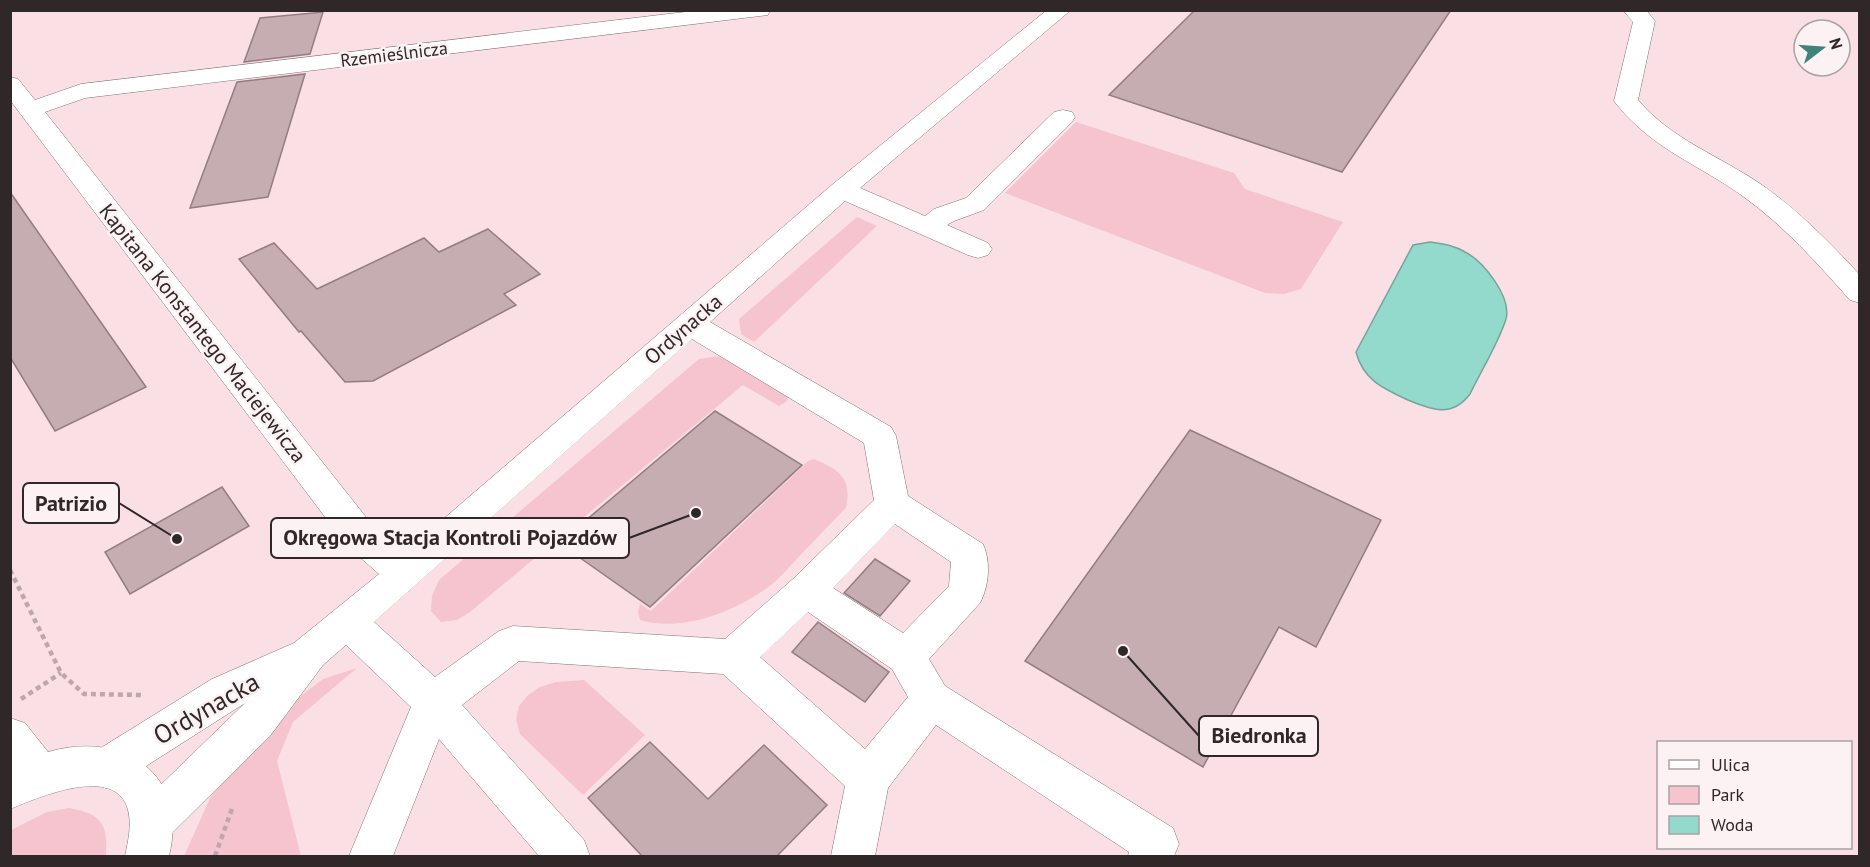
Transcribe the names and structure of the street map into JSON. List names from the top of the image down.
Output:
{
  "streets": {
    "street": ["Rzemieślnicza", "Ordynacka", "Kapitana Konstantego Maciejewicza"]
  },
  "crossings": [
    ["Rzemieślnicza", "Kapitana Konstantego Maciejewicza"],
    ["Ordynacka", "Kapitana Konstantego Maciejewicza"]
  ],
  "places": ["Okręgowa Stacja Kontroli Pojazdów", "Patrizio", "Biedronka"],
  "legend": ["Ulica", "Park", "Woda"],
  "north": "right"
}
